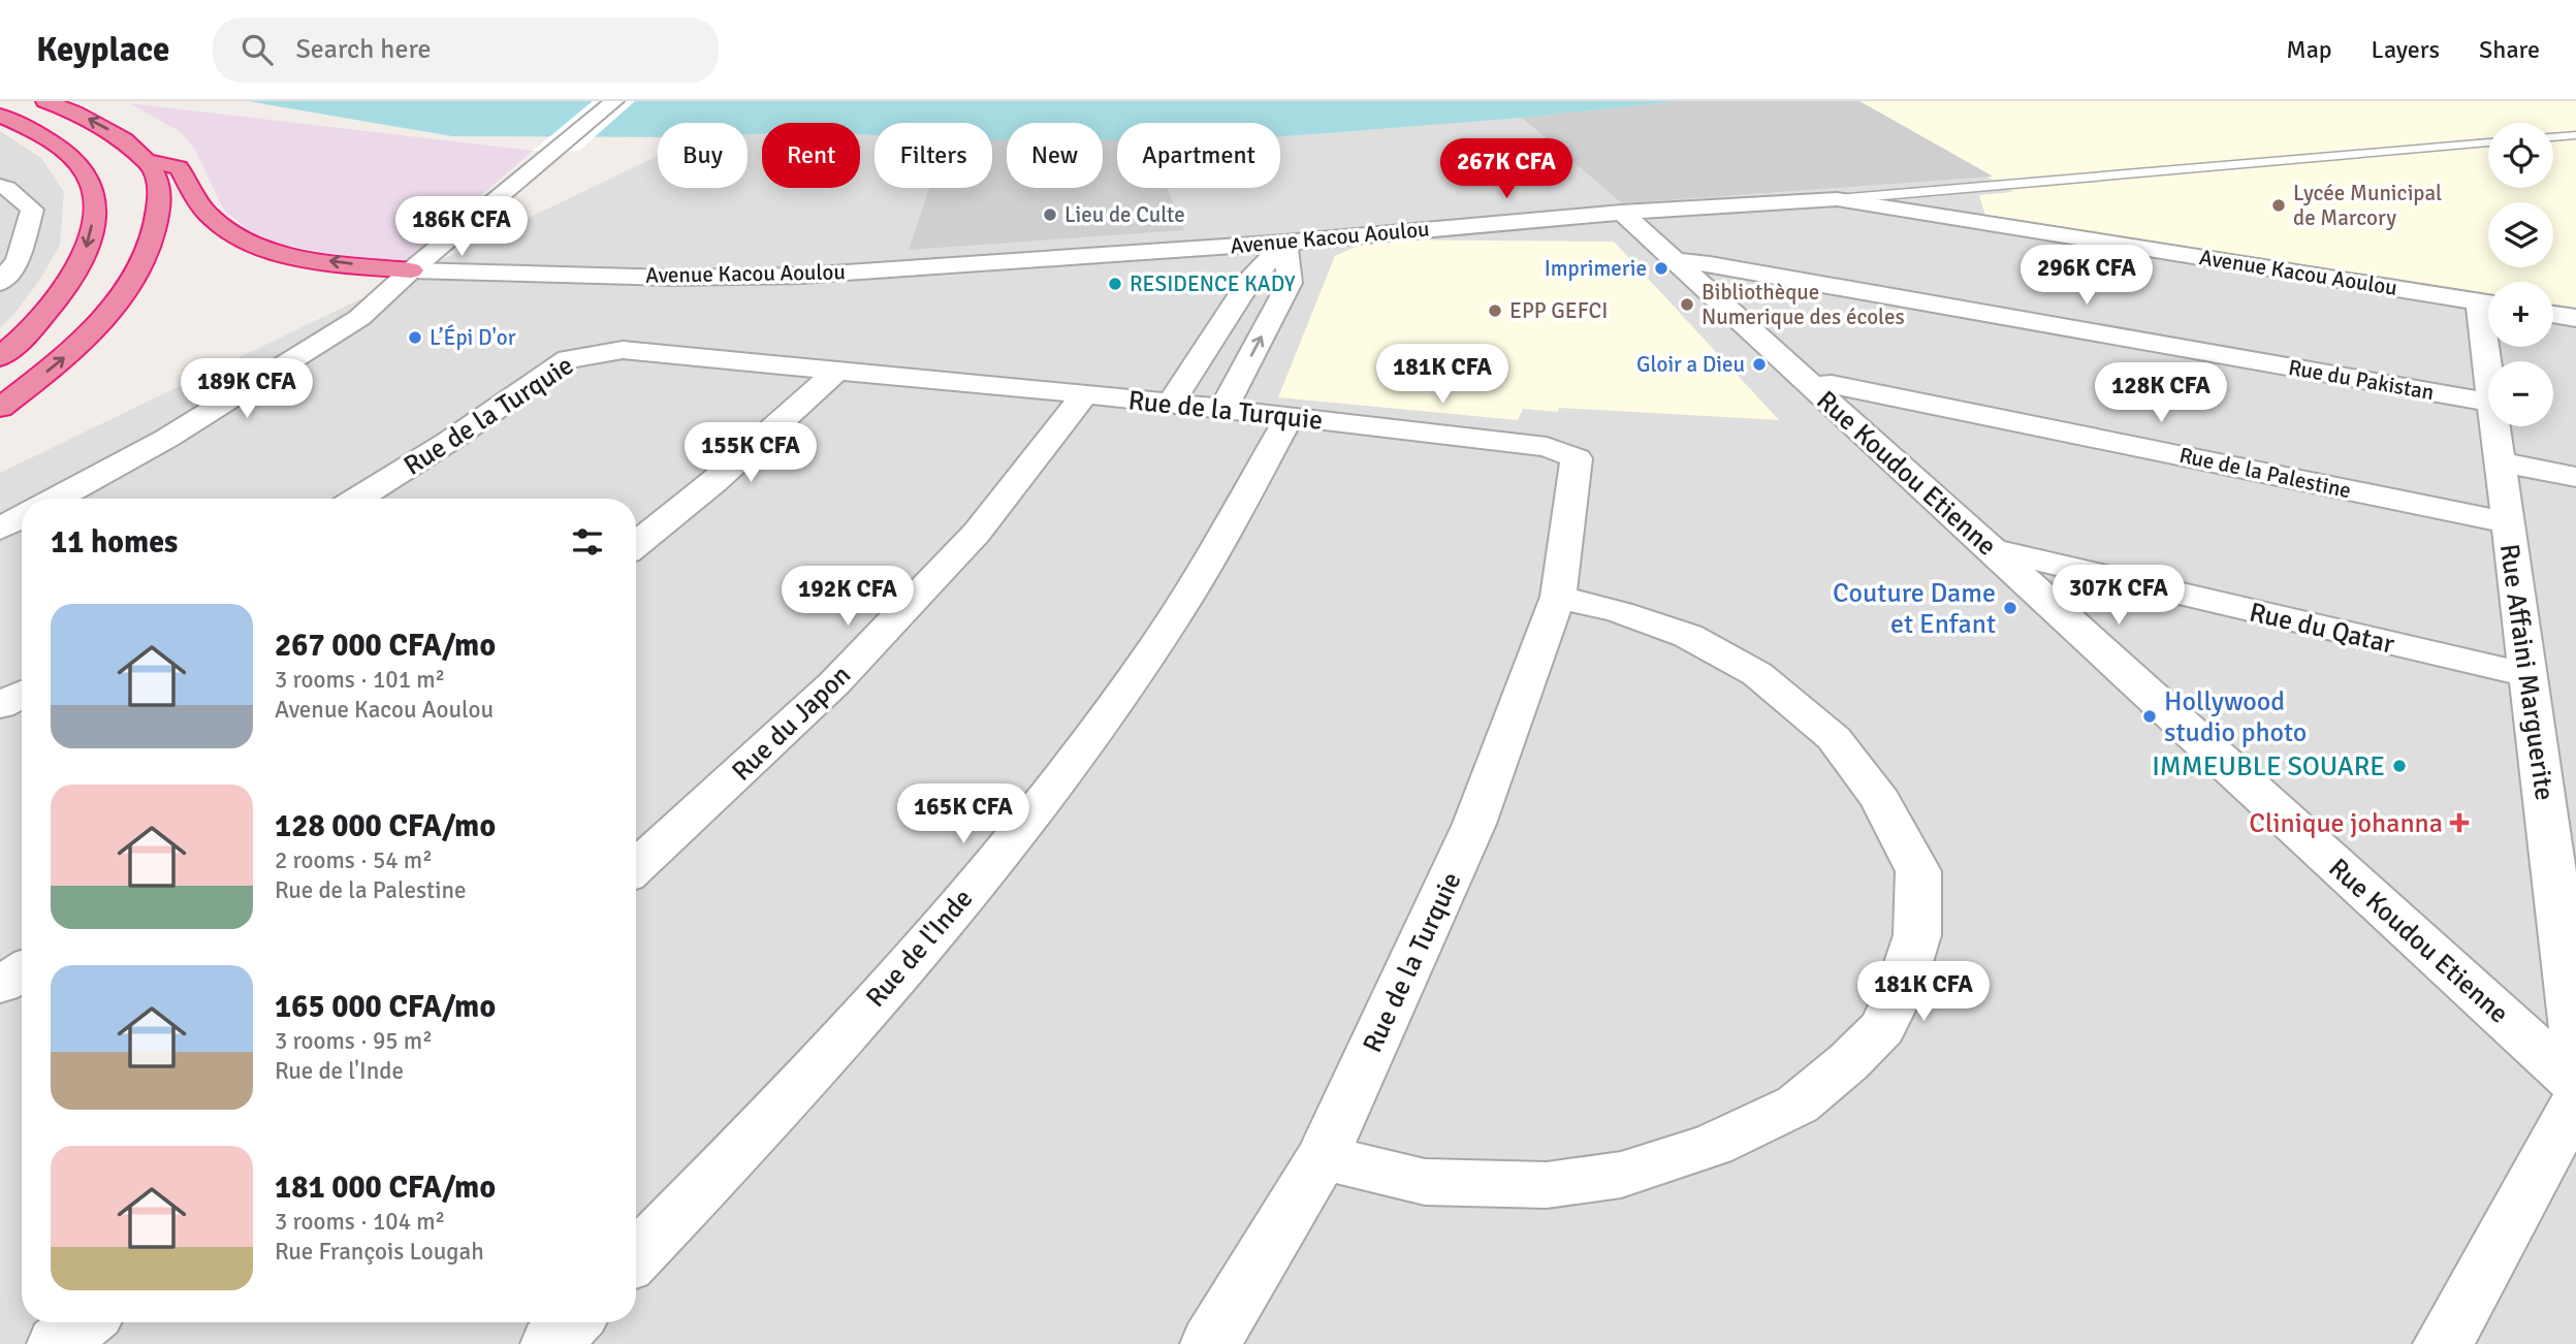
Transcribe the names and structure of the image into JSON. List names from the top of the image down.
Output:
{
  "streets": {
    "street": [
      "Avenue Kacou Aoulou",
      "Rue du Pakistan",
      "Rue de la Turquie",
      "Rue Koudou Etienne",
      "Rue de la Palestine",
      "Rue du Qatar",
      "Rue Affaini Marguerite",
      "Rue du Japon",
      "Rue de l'Inde"
    ]
  },
  "crossings": [
    ["Avenue Kacou Aoulou", "Rue Koudou Etienne"],
    ["Rue du Pakistan", "Rue Koudou Etienne"],
    ["Rue de la Turquie", "Rue du Japon"],
    ["Rue de la Turquie", "Rue de l'Inde"],
    ["Rue Koudou Etienne", "Rue de la Palestine"],
    ["Rue Koudou Etienne", "Rue du Qatar"],
    ["Rue de la Palestine", "Rue Affaini Marguerite"],
    ["Rue du Qatar", "Rue Affaini Marguerite"]
  ],
  "places": {
    "other": [
      "Lycée Municipal de Marcory",
      "Lieu de Culte",
      "Imprimerie",
      "RESIDENCE KADY",
      "Bibliothèque Numerique des écoles",
      "EPP GEFCI",
      "L’Épi D'or",
      "Gloir a Dieu",
      "Couture Dame et Enfant",
      "Hollywood studio photo",
      "IMMEUBLE SOUARE"
    ],
    "health": ["Clinique johanna"]
  },
  "page": {
    "header": "Keyplace",
    "search": "Search here",
    "nav": ["Map", "Layers", "Share"],
    "map_buttons": ["+", "−"],
    "chip": [
      "Buy",
      "Rent",
      "Filters",
      "New",
      "Apartment"
    ],
    "price": [
      "267K CFA",
      "186K CFA",
      "296K CFA",
      "181K CFA",
      "189K CFA",
      "128K CFA",
      "155K CFA",
      "307K CFA",
      "192K CFA",
      "165K CFA",
      "181K CFA"
    ],
    "heading": "11 homes",
    "list": [
      {
        "name": "267 000 CFA/mo",
        "note": "3 rooms · 101 m² · Avenue Kacou Aoulou"
      },
      {
        "name": "128 000 CFA/mo",
        "note": "2 rooms · 54 m² · Rue de la Palestine"
      },
      {
        "name": "165 000 CFA/mo",
        "note": "3 rooms · 95 m² · Rue de l'Inde"
      },
      {
        "name": "181 000 CFA/mo",
        "note": "3 rooms · 104 m² · Rue François Lougah"
      }
    ]
  }
}
